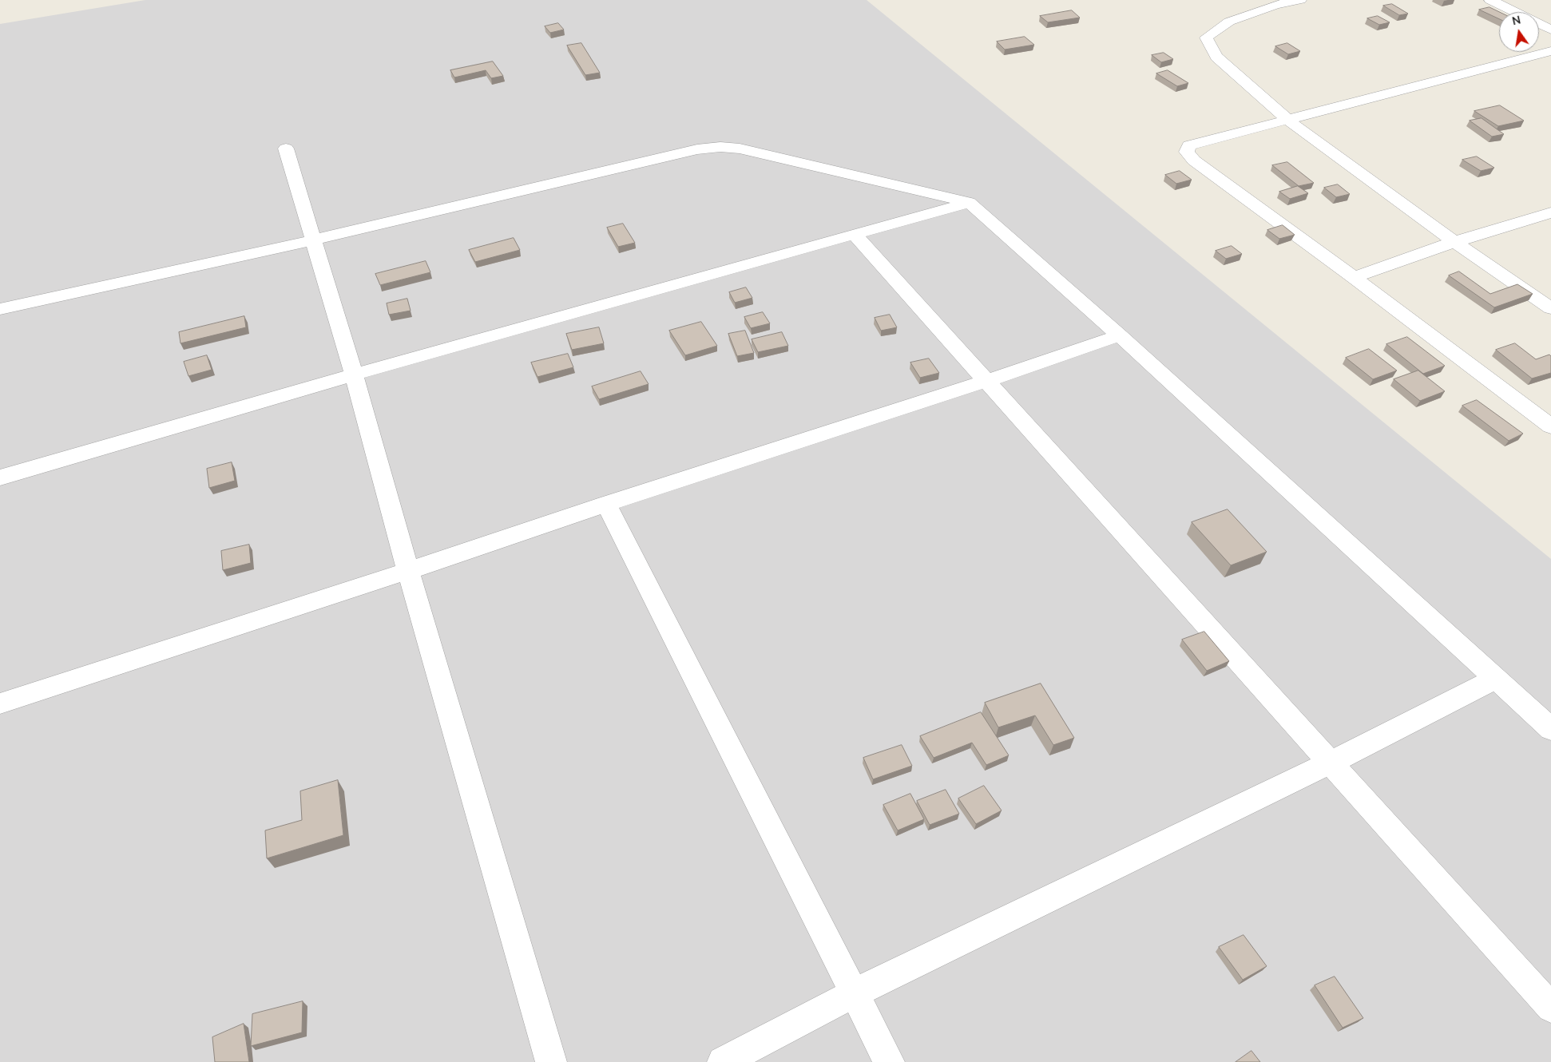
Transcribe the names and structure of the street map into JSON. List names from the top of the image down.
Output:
{
  "north": "top"
}
